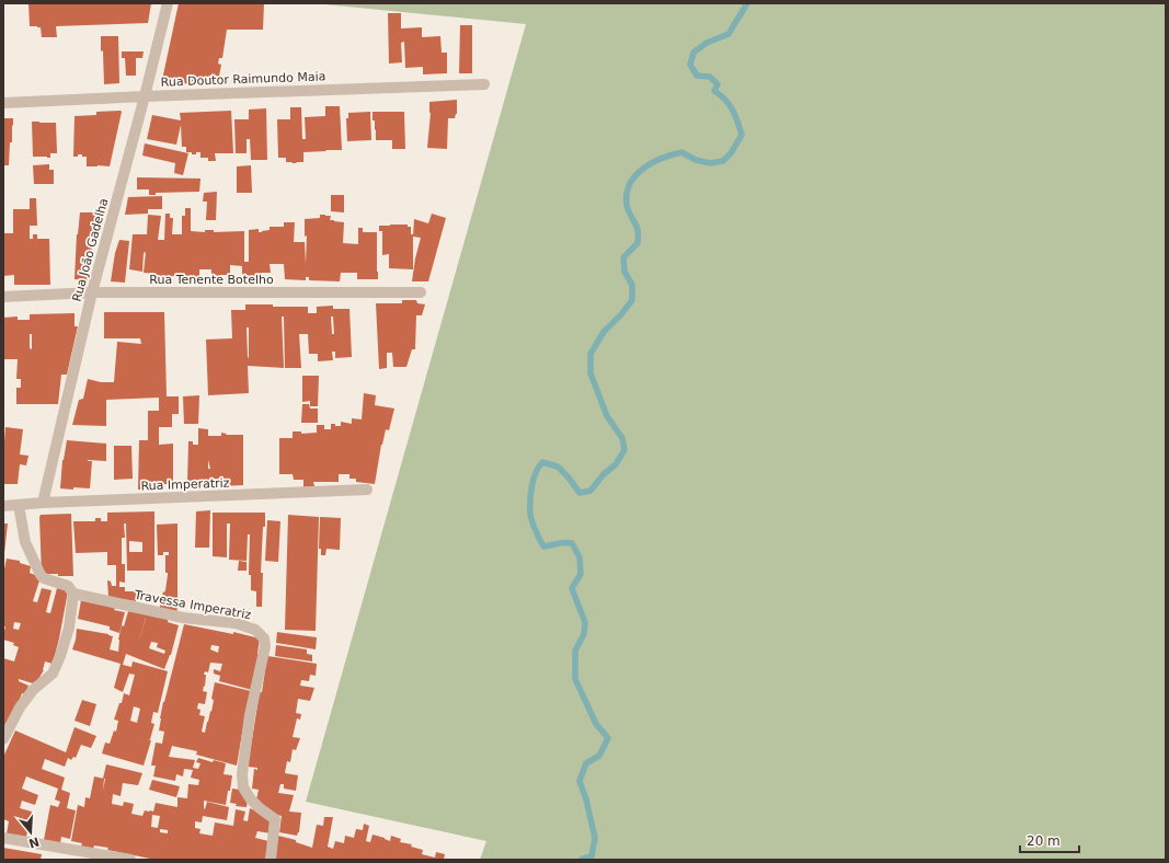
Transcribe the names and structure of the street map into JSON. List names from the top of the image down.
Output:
{
  "streets": {
    "street": [
      "Rua Doutor Raimundo Maia",
      "Rua João Gadelha",
      "Rua Tenente Botelho",
      "Rua Imperatriz",
      "Travessa Imperatriz"
    ]
  },
  "crossings": [
    ["Rua Doutor Raimundo Maia", "Rua João Gadelha"],
    ["Rua João Gadelha", "Rua Tenente Botelho"],
    ["Rua João Gadelha", "Rua Imperatriz"]
  ],
  "scale_bar": "20 m",
  "north": "bottom"
}
